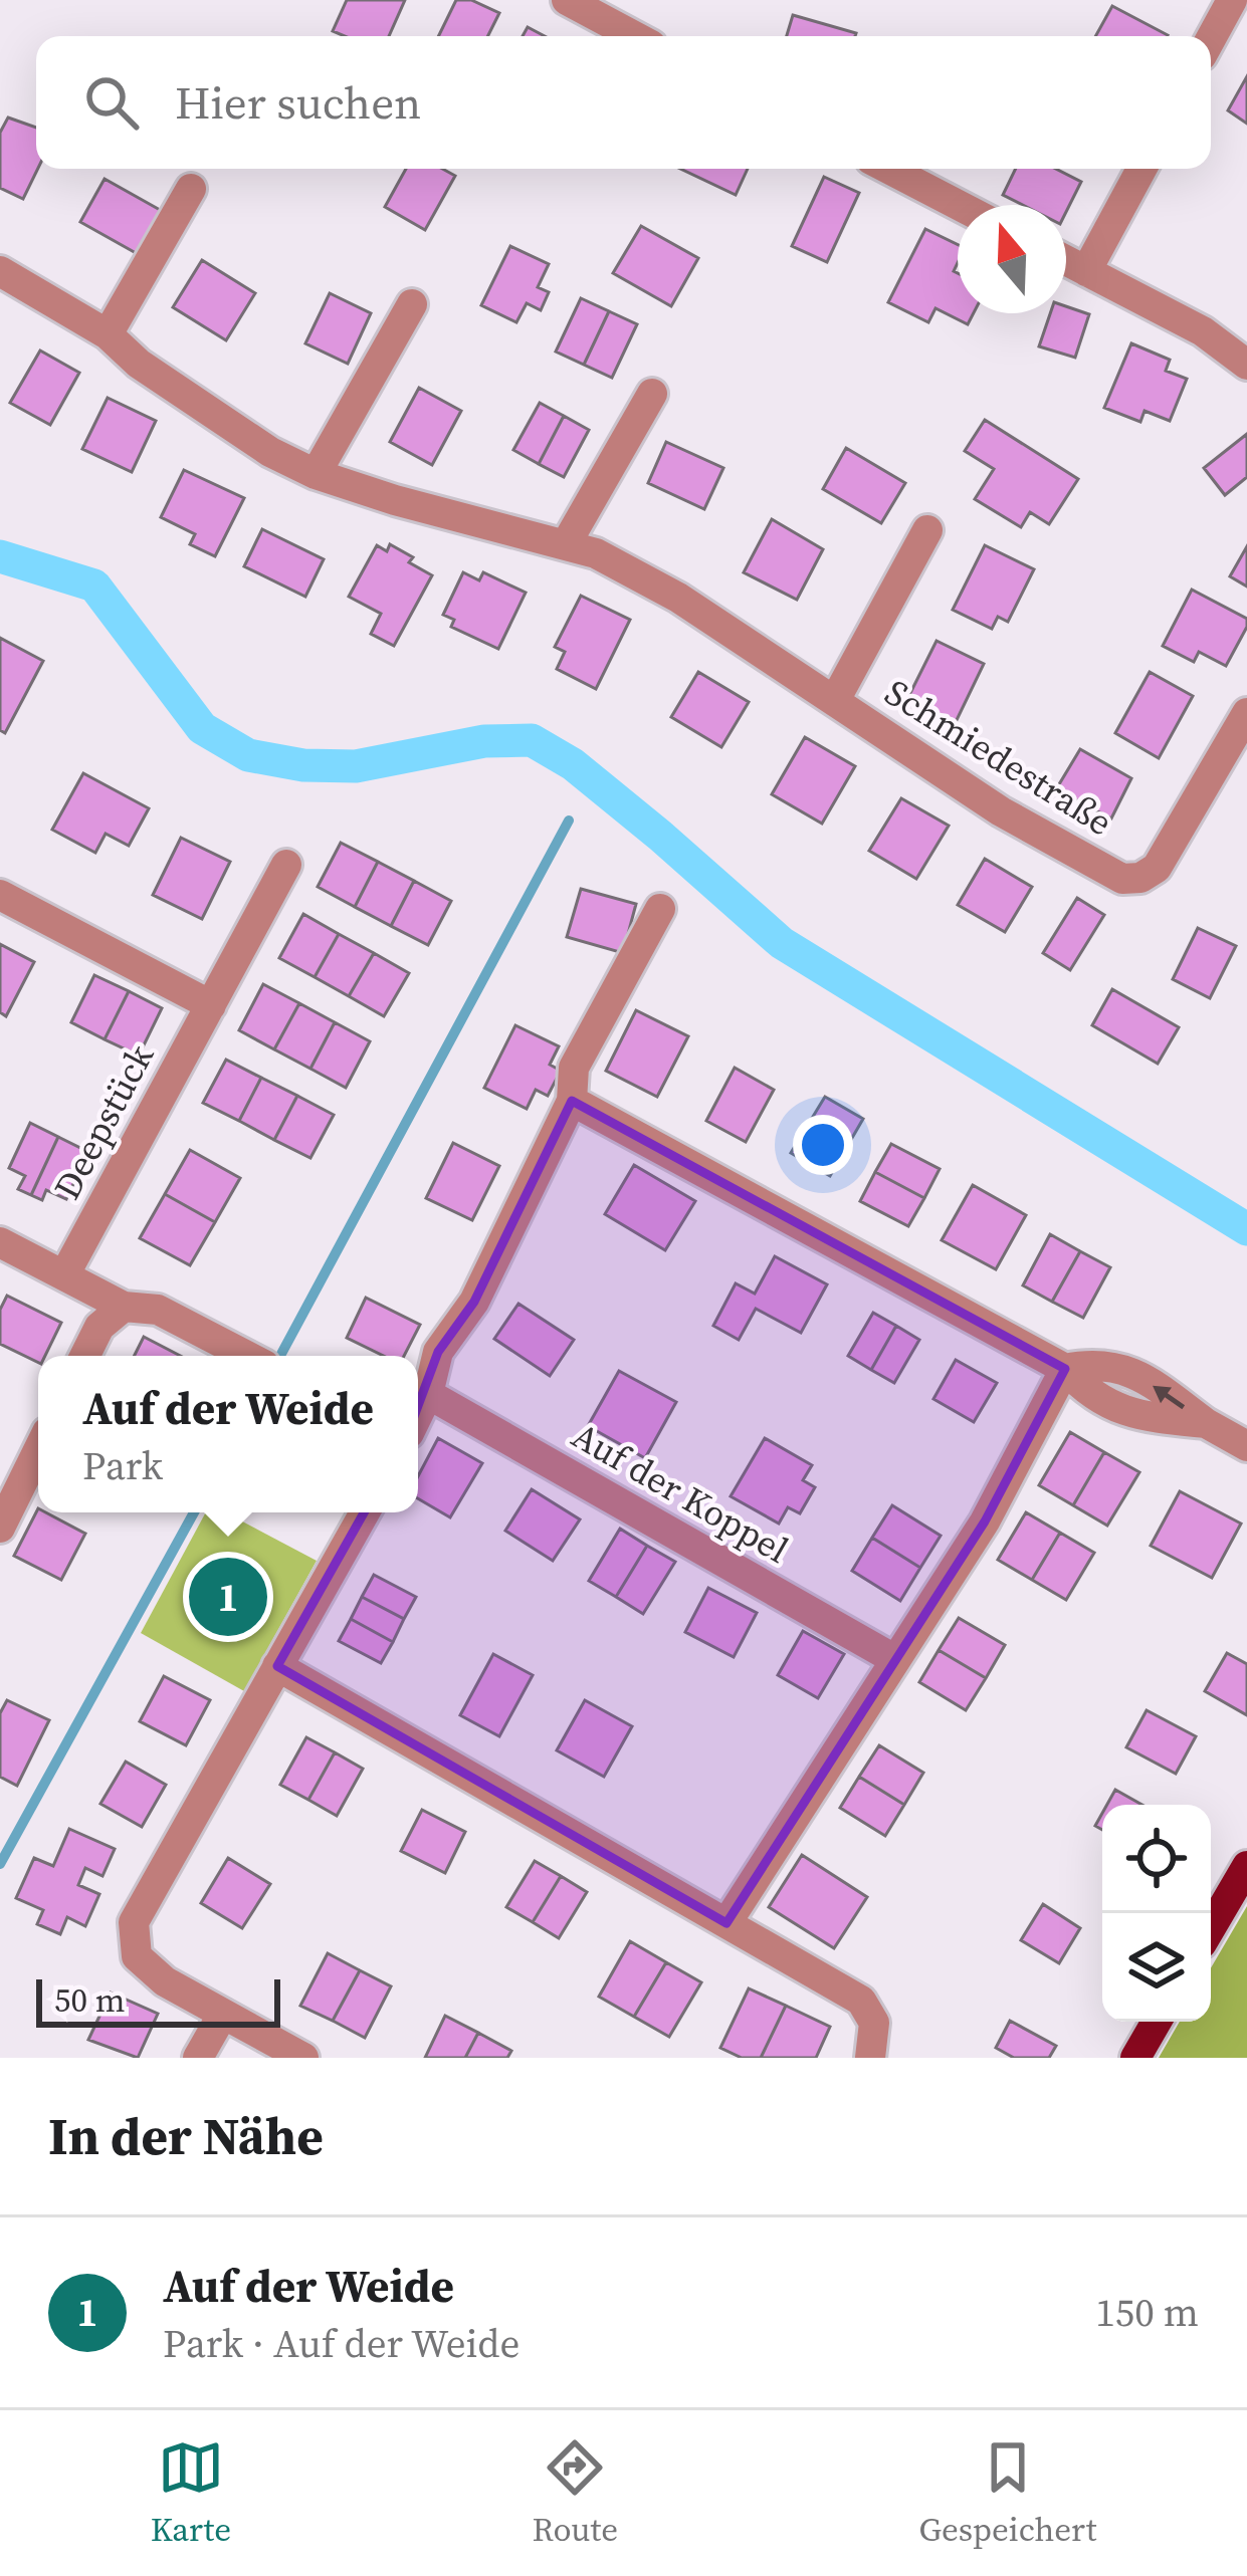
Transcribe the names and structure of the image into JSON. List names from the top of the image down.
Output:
{
  "streets": {
    "street": ["Schmiedestraße", "Deepstück", "Auf der Koppel"]
  },
  "scale_bar": "50 m",
  "north": "top",
  "page": {
    "search": "Hier suchen",
    "popup": ["Auf der Weide", "Park"],
    "pins": "1",
    "scale": "50 m",
    "heading": "In der Nähe",
    "list": [
      {
        "mark": "1",
        "name": "Auf der Weide",
        "note": "Park · Auf der Weide",
        "value": "150 m"
      }
    ],
    "nav": ["Karte", "Route", "Gespeichert"]
  }
}
